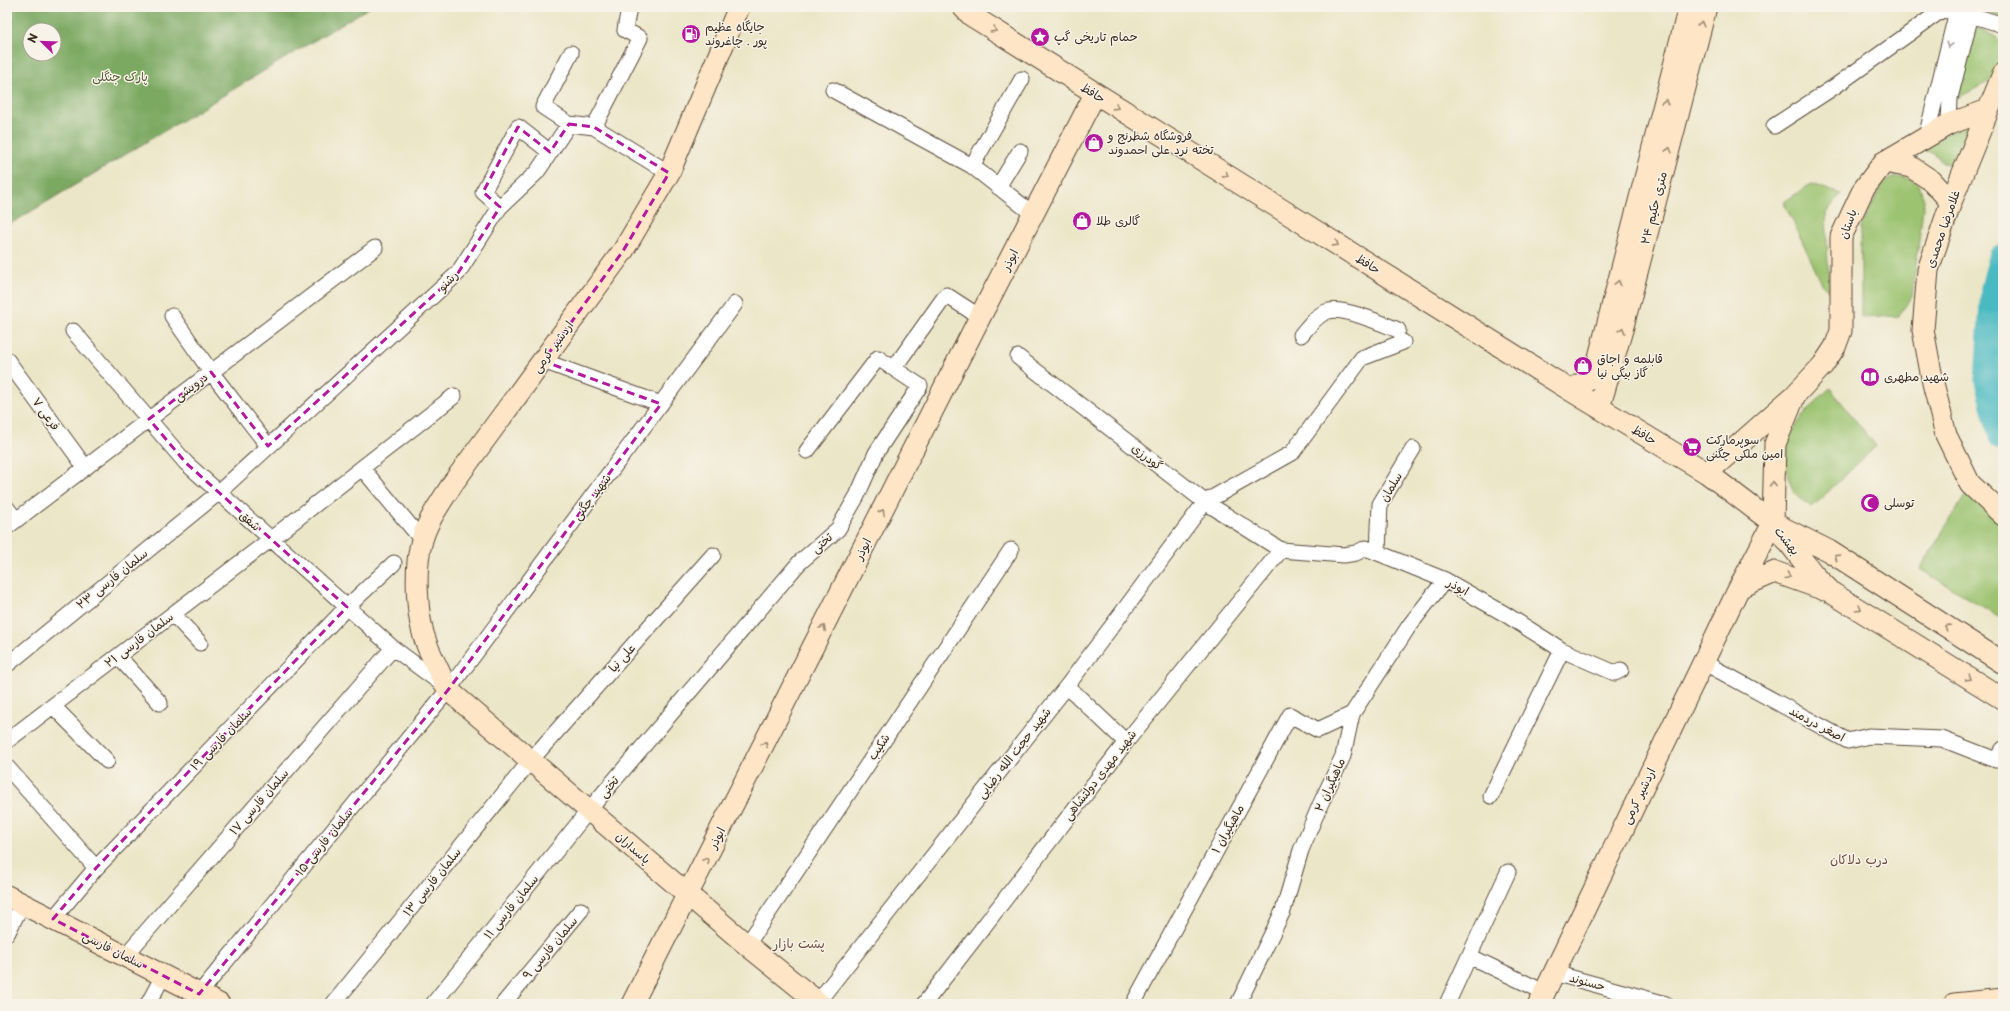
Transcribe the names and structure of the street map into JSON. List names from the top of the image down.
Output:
{
  "streets": {
    "main road": [
      "حافظ",
      "۲۴ متری حکیم",
      "باستان",
      "غلامرضا محمدی",
      "ابوذر",
      "اردشیر کرمی",
      "بهشت",
      "پاسداران",
      "سلمان فارسی"
    ],
    "street": [
      "رشنو",
      "درویشی",
      "فرعی ۷",
      "گودرزی",
      "سلمان",
      "شهید چگنی",
      "شفق",
      "تختی",
      "سلمان فارسی ۲۳",
      "سلمان فارسی ۲۱",
      "علی نیا",
      "اصغر دردمند",
      "سلمان فارسی ۱۹",
      "شکیب",
      "شهید حجت الله رضایی",
      "شهید مهدی دولتشاهی",
      "ماهیگیران ۲",
      "سلمان فارسی ۱۷",
      "ماهیگیران ۱",
      "سلمان فارسی ۱۵",
      "سلمان فارسی ۱۳",
      "سلمان فارسی ۱۱",
      "سلمان فارسی ۹",
      "حسنوند"
    ]
  },
  "crossings": [
    ["حافظ", "۲۴ متری حکیم"],
    ["حافظ", "باستان"],
    ["حافظ", "ابوذر"],
    ["حافظ", "اردشیر کرمی"],
    ["حافظ", "بهشت"],
    ["باستان", "غلامرضا محمدی"],
    ["باستان", "اردشیر کرمی"],
    ["باستان", "بهشت"],
    ["ابوذر", "گودرزی"],
    ["ابوذر", "سلمان"],
    ["ابوذر", "شهید مهدی دولتشاهی"],
    ["ابوذر", "ماهیگیران ۲"],
    ["ابوذر", "پاسداران"],
    ["رشنو", "شفق"],
    ["رشنو", "سلمان فارسی ۲۳"],
    ["اردشیر کرمی", "شهید چگنی"],
    ["اردشیر کرمی", "شفق"],
    ["اردشیر کرمی", "بهشت"],
    ["اردشیر کرمی", "اصغر دردمند"],
    ["اردشیر کرمی", "سلمان فارسی ۱۵"],
    ["اردشیر کرمی", "پاسداران"],
    ["اردشیر کرمی", "حسنوند"],
    ["درویشی", "فرعی ۷"],
    ["درویشی", "شفق"],
    ["گودرزی", "شهید حجت الله رضایی"],
    ["گودرزی", "شهید مهدی دولتشاهی"],
    ["شهید چگنی", "شفق"],
    ["شهید چگنی", "سلمان فارسی ۱۵"],
    ["شهید چگنی", "پاسداران"],
    ["شفق", "سلمان فارسی ۲۳"],
    ["شفق", "سلمان فارسی ۲۱"],
    ["شفق", "سلمان فارسی ۱۹"],
    ["شفق", "سلمان فارسی ۱۷"],
    ["شفق", "سلمان فارسی ۱۵"],
    ["شفق", "پاسداران"],
    ["تختی", "پاسداران"],
    ["تختی", "سلمان فارسی ۱۱"],
    ["علی نیا", "پاسداران"],
    ["علی نیا", "سلمان فارسی ۱۳"],
    ["سلمان فارسی ۱۹", "سلمان فارسی"],
    ["شکیب", "پاسداران"],
    ["شهید حجت الله رضایی", "پاسداران"],
    ["ماهیگیران ۲", "ماهیگیران ۱"],
    ["سلمان فارسی ۱۷", "سلمان فارسی"],
    ["سلمان فارسی ۱۵", "پاسداران"],
    ["سلمان فارسی ۱۵", "سلمان فارسی"],
    ["پاسداران", "سلمان فارسی ۱۳"],
    ["پاسداران", "سلمان فارسی ۱۱"]
  ],
  "one_way": ["حافظ", "۲۴ متری حکیم", "ابوذر"],
  "districts": ["درب دلاکان", "پشت بازار"],
  "parks": ["پارک جنگلی"],
  "places": {
    "fuel station": ["جایگاه عظیم پور . چاغروند"],
    "place": ["حمام تاریخی گپ"],
    "shop": ["فروشگاه شطرنج و تخته نرد علی احمدوند", "گالری طلا", "قابلمه و اجاق گاز بیگی نیا"],
    "library": ["شهید مطهری"],
    "supermarket": ["سوپرمارکت امین ملکی چگنی"],
    "mosque": ["توسلی"]
  },
  "north": "top left"
}
